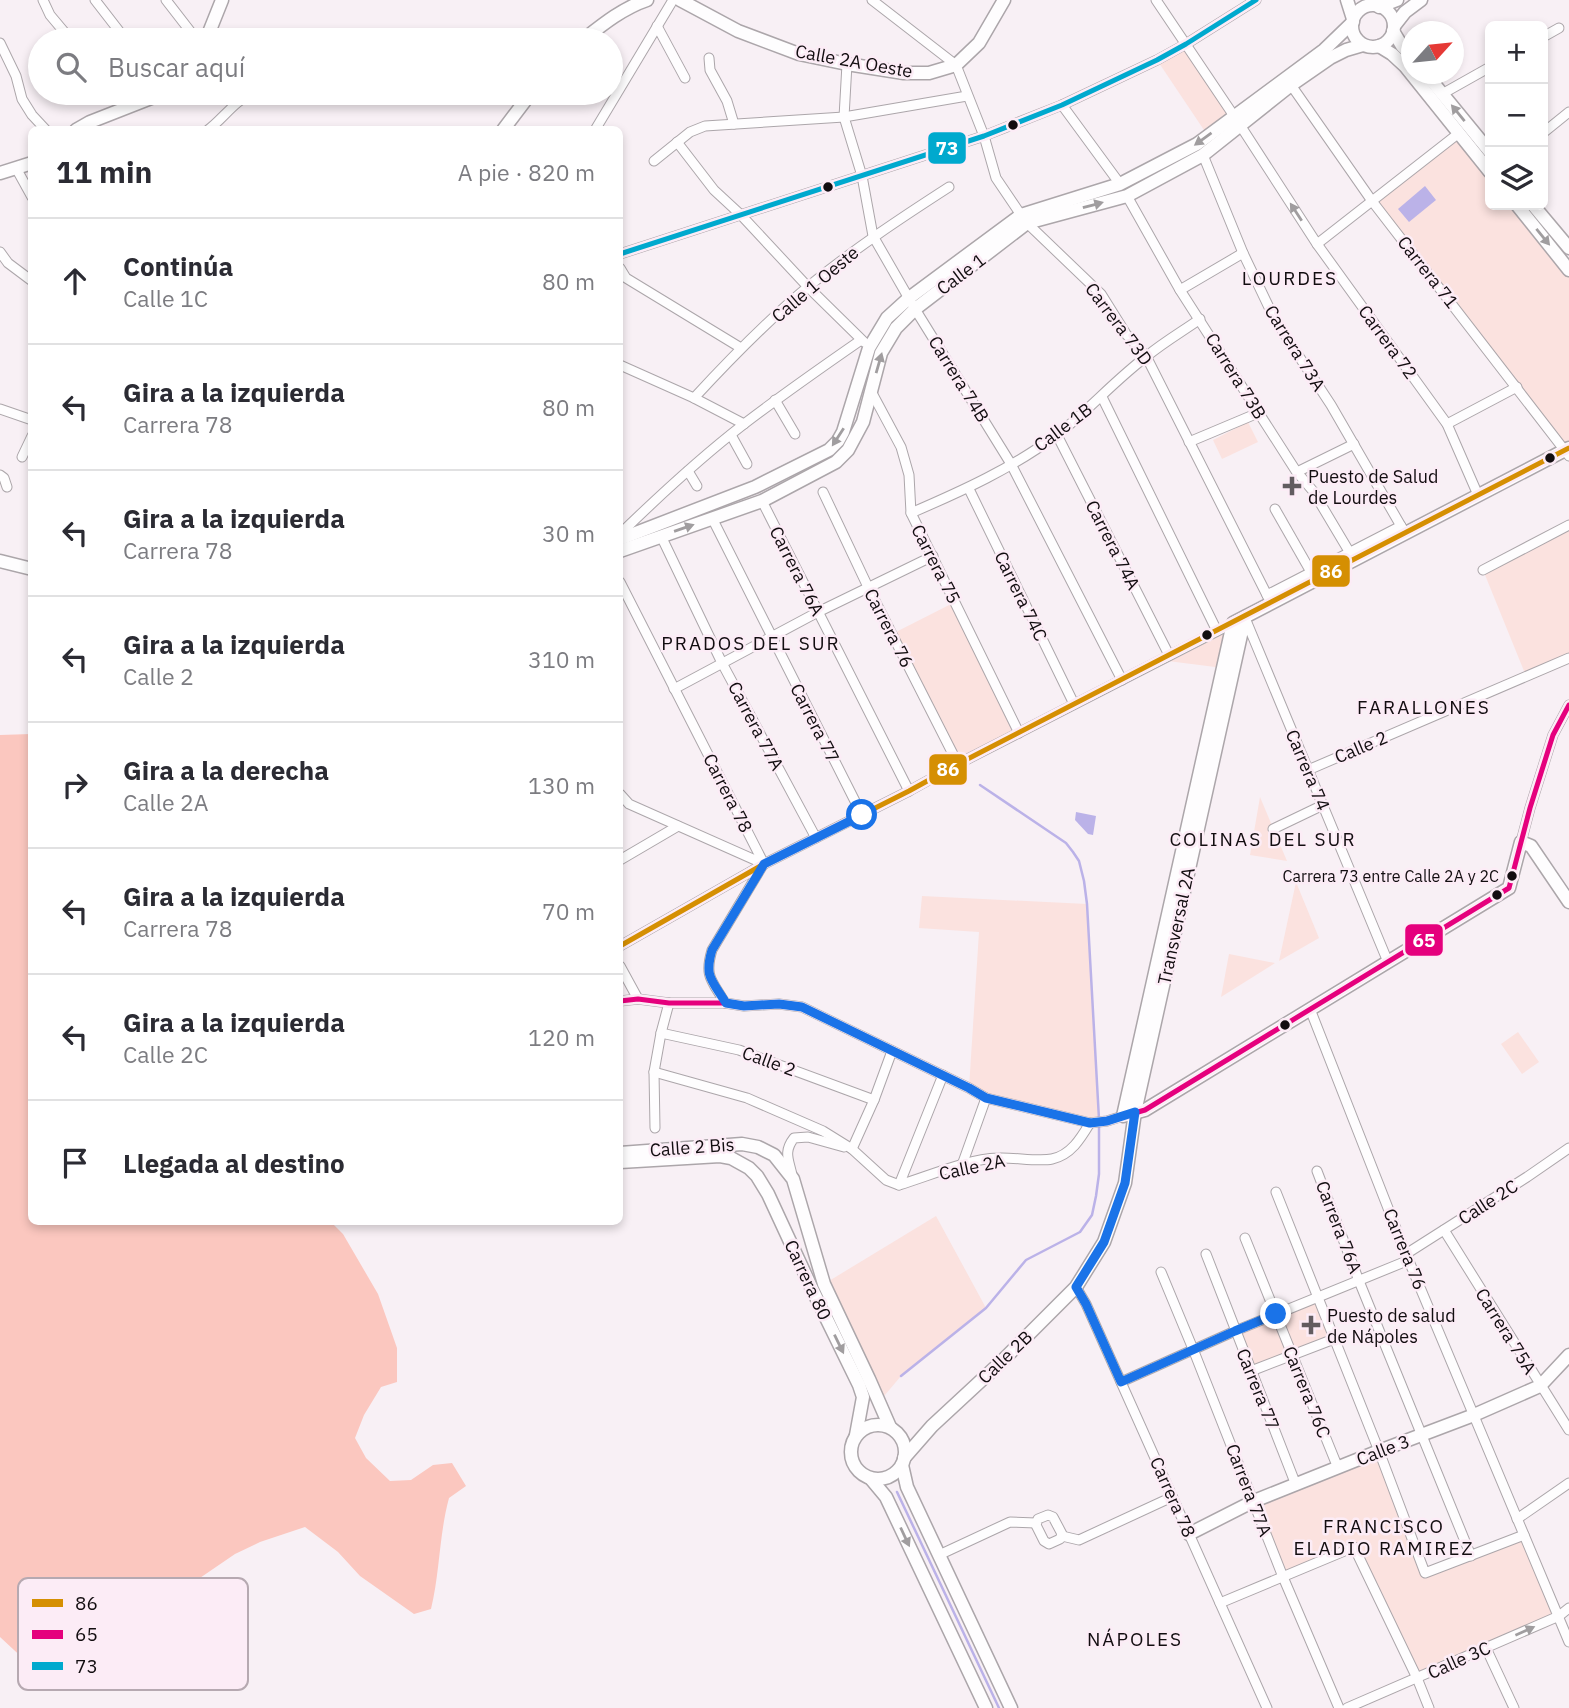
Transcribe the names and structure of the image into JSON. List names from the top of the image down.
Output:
{
  "streets": {
    "street": [
      "Calle 2A Oeste",
      "Carrera 71",
      "Calle 1",
      "Calle 1 Oeste",
      "Carrera 73D",
      "Carrera 72",
      "Carrera 73A",
      "Carrera 73B",
      "Carrera 74B",
      "Calle 1B",
      "Carrera 74A",
      "Carrera 75",
      "Carrera 76A",
      "Carrera 74C",
      "Carrera 76",
      "Carrera 77",
      "Carrera 77A",
      "Calle 2",
      "Carrera 74",
      "Carrera 78",
      "Transversal 2A",
      "Calle 2 Bis",
      "Calle 2A",
      "Calle 2C",
      "Carrera 80",
      "Carrera 75A",
      "Calle 2B",
      "Carrera 76C",
      "Calle 3",
      "Calle 3C"
    ]
  },
  "crossings": [
    ["Calle 2A Oeste", "Carrera 73D"],
    ["Calle 2A Oeste", "Carrera 74B"],
    ["Carrera 71", "Calle 1"],
    ["Calle 1", "Carrera 73D"],
    ["Calle 1", "Carrera 72"],
    ["Calle 1", "Carrera 73A"],
    ["Calle 1", "Carrera 73B"],
    ["Calle 1", "Carrera 74B"],
    ["Calle 1", "Carrera 75"],
    ["Calle 1", "Carrera 76A"],
    ["Calle 1", "Carrera 77"],
    ["Calle 1", "Carrera 77A"],
    ["Calle 1 Oeste", "Carrera 74B"],
    ["Carrera 73D", "Calle 1B"],
    ["Carrera 73B", "Calle 1B"],
    ["Carrera 74B", "Calle 1B"],
    ["Calle 1B", "Carrera 74A"],
    ["Calle 1B", "Carrera 75"],
    ["Calle 1B", "Carrera 74C"],
    ["Carrera 76A", "Calle 2C"],
    ["Carrera 76A", "Calle 3"],
    ["Carrera 76", "Calle 2C"],
    ["Carrera 76", "Calle 3"],
    ["Carrera 76", "Calle 3C"],
    ["Carrera 77", "Calle 2C"],
    ["Carrera 77", "Calle 3"],
    ["Carrera 77A", "Calle 2C"],
    ["Carrera 77A", "Calle 3"],
    ["Calle 2", "Carrera 74"],
    ["Carrera 74", "Transversal 2A"],
    ["Carrera 78", "Calle 2C"],
    ["Carrera 78", "Calle 2B"],
    ["Carrera 78", "Calle 3"],
    ["Calle 2 Bis", "Carrera 80"],
    ["Calle 2C", "Carrera 75A"],
    ["Calle 2C", "Carrera 76C"],
    ["Carrera 80", "Calle 2B"],
    ["Carrera 75A", "Calle 3"],
    ["Carrera 76C", "Calle 3"]
  ],
  "districts": [
    "LOURDES",
    "PRADOS DEL SUR",
    "FARALLONES",
    "COLINAS DEL SUR",
    "FRANCISCO ELADIO RAMIREZ",
    "NÁPOLES"
  ],
  "places": {
    "health": ["Puesto de Salud de Lourdes", "Puesto de salud de Nápoles"],
    "other": ["Carrera 73 entre Calle 2A y 2C"]
  },
  "lines": ["transit line 73", "transit line 86", "transit line 65"],
  "legend": ["86", "65", "73"],
  "north": "top right",
  "page": {
    "map_buttons": ["+", "−"],
    "search": "Buscar aquí",
    "heading": ["11 min", "A pie · 820 m"],
    "list": [
      ["Continúa", "Calle 1C", "80 m"],
      ["Gira a la izquierda", "Carrera 78", "80 m"],
      ["Gira a la izquierda", "Carrera 78", "30 m"],
      ["Gira a la izquierda", "Calle 2", "310 m"],
      ["Gira a la derecha", "Calle 2A", "130 m"],
      ["Gira a la izquierda", "Carrera 78", "70 m"],
      ["Gira a la izquierda", "Calle 2C", "120 m"],
      "Llegada al destino"
    ]
  }
}
